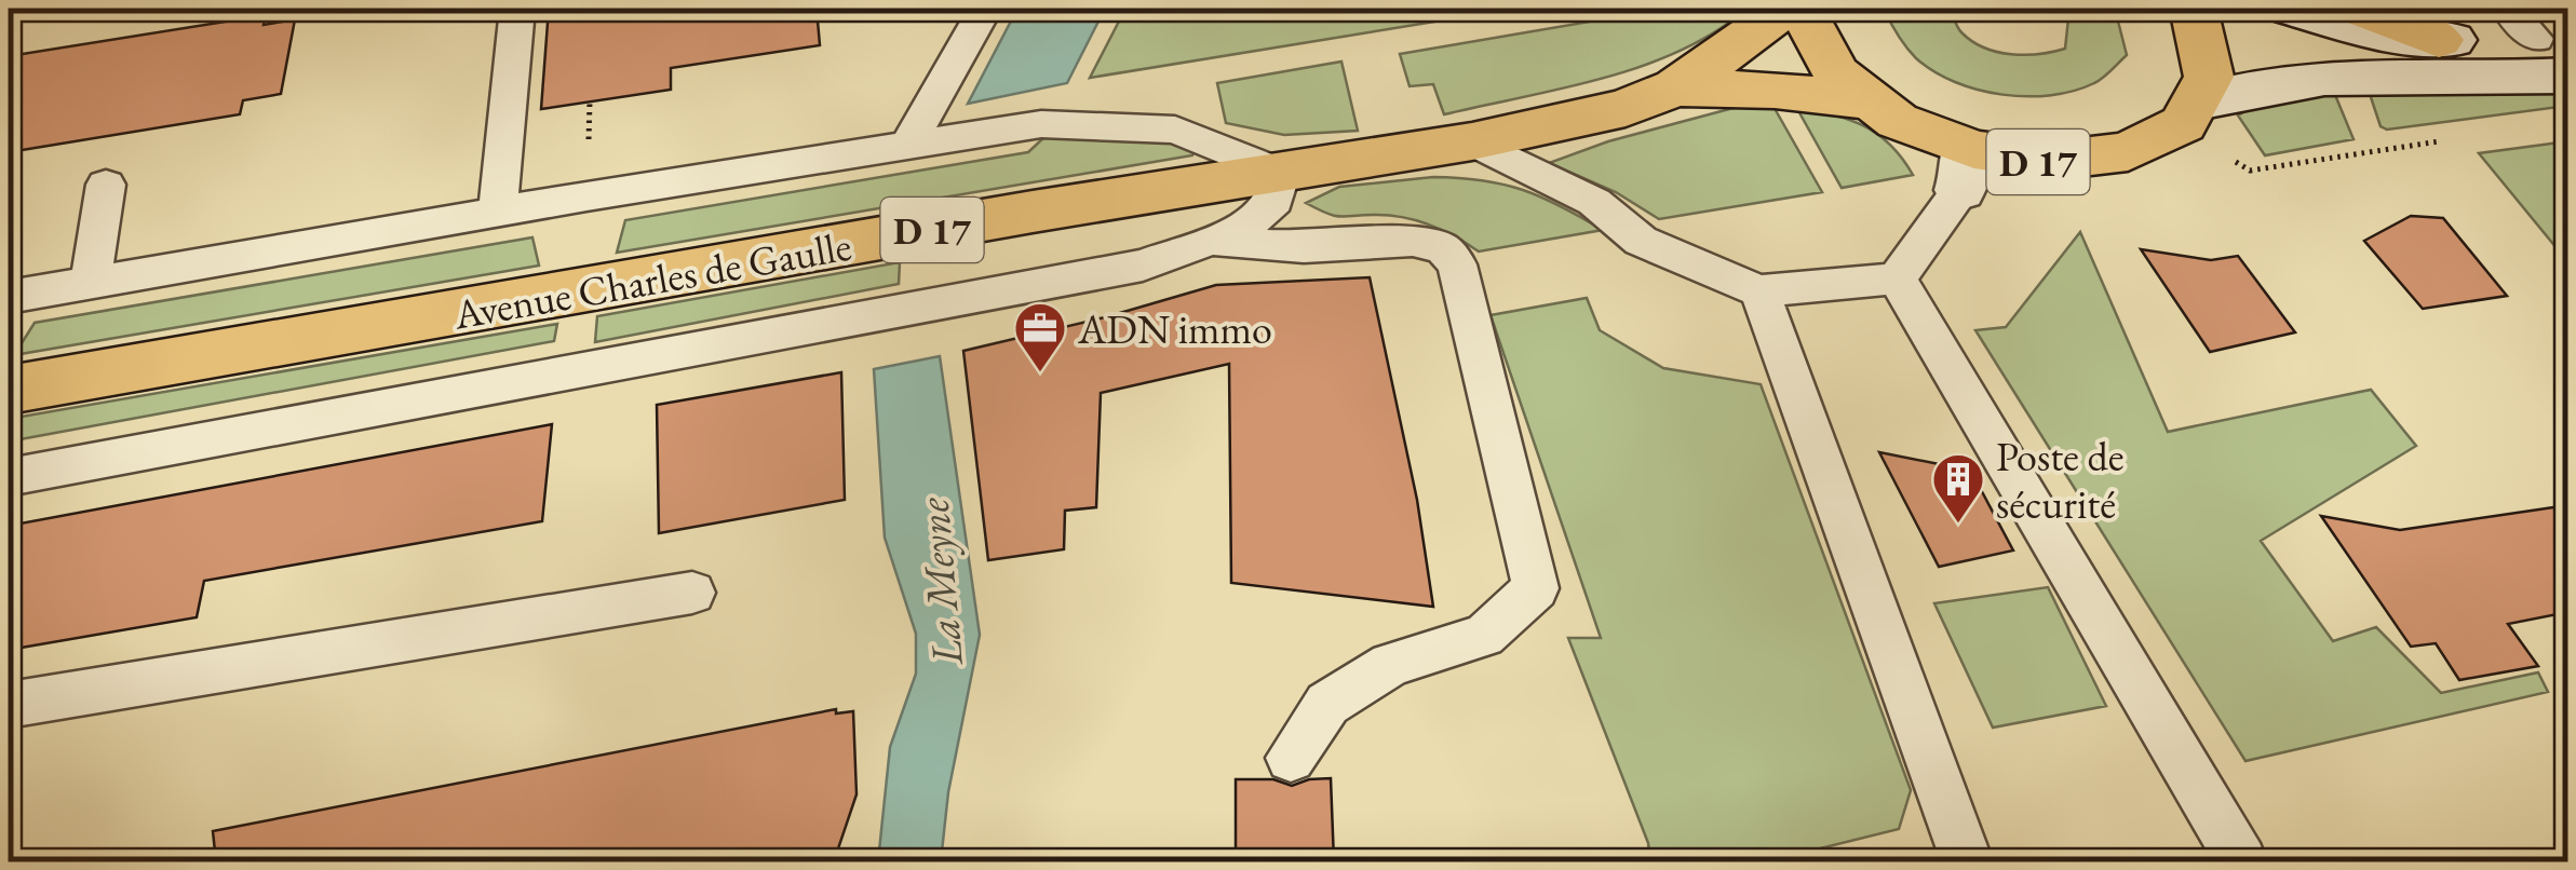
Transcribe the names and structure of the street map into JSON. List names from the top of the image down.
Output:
{
  "streets": {
    "main road": ["D 17", "Avenue Charles de Gaulle"]
  },
  "crossings": [
    ["D 17", "Avenue Charles de Gaulle"]
  ],
  "water": ["La Meyne"],
  "places": {
    "office": ["ADN immo"],
    "building": ["Poste de sécurité"]
  }
}
